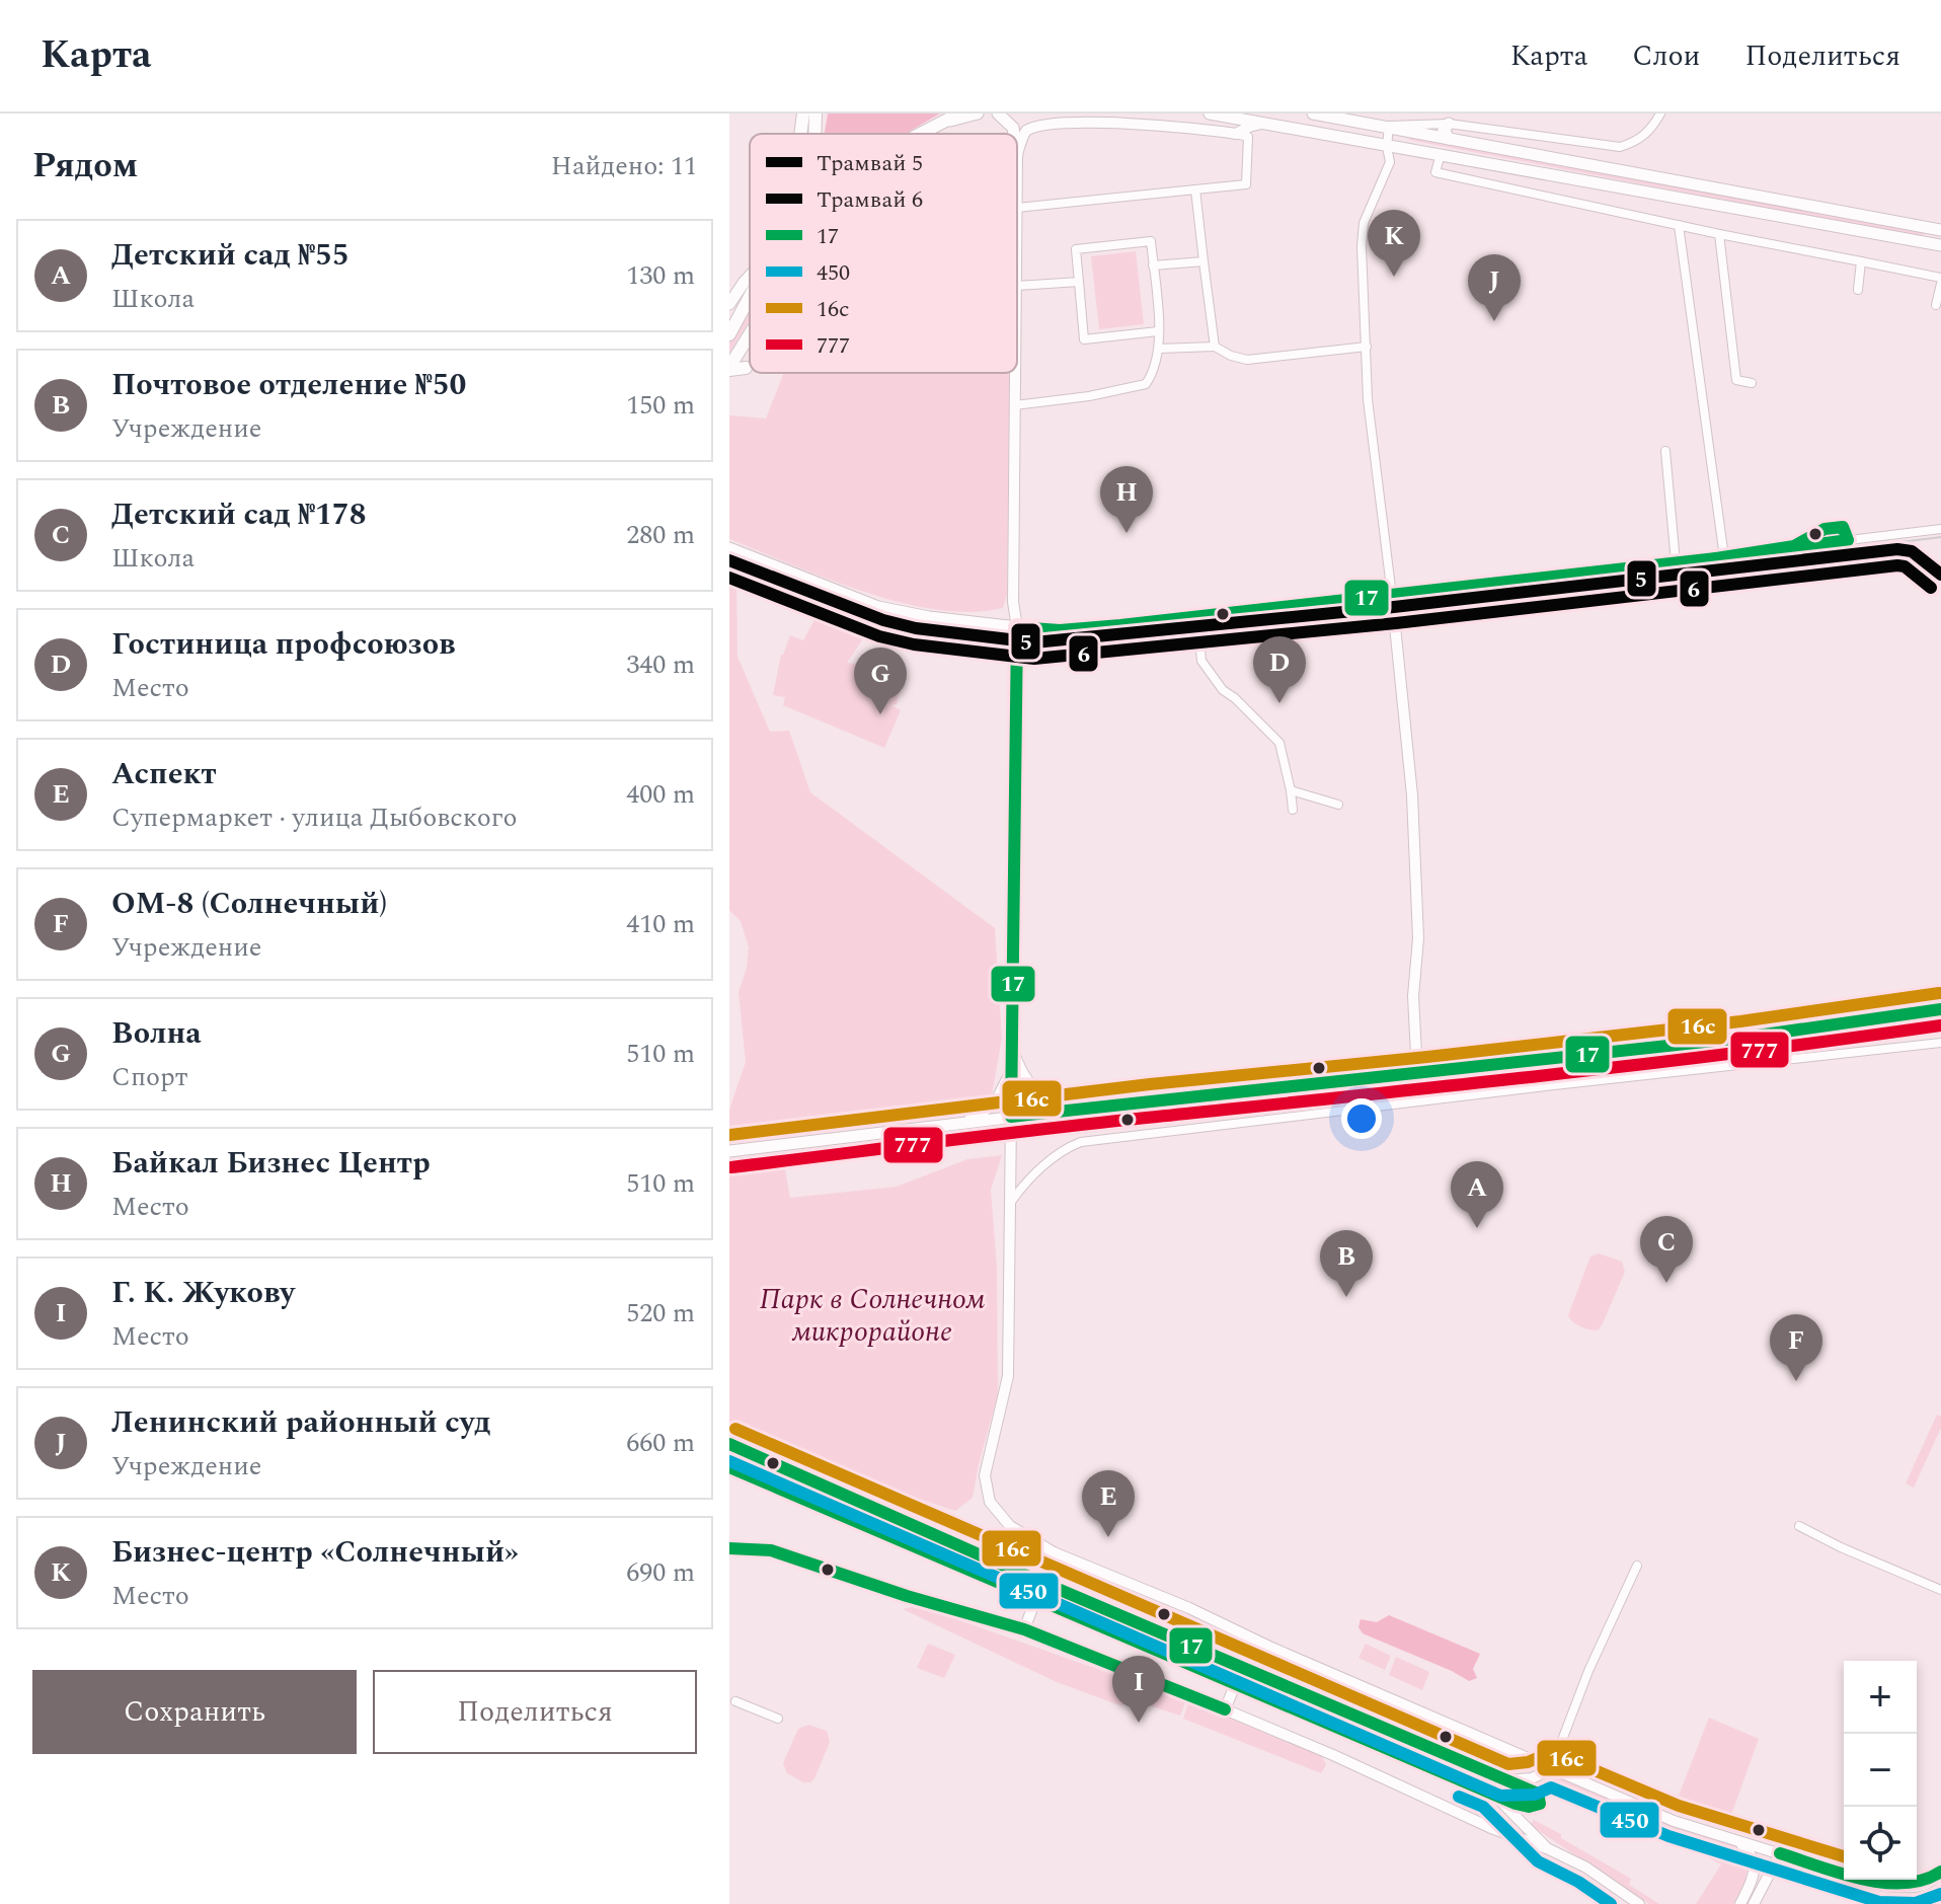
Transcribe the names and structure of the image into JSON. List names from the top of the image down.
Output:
{
  "parks": ["Парк в Солнечном микрорайоне"],
  "lines": [
    "transit line 17",
    "tram line 5",
    "tram line 6",
    "transit line 16с",
    "transit line 777",
    "transit line 450"
  ],
  "legend": [
    "Трамвай 5",
    "Трамвай 6",
    "17",
    "450",
    "16с",
    "777"
  ],
  "page": {
    "header": "Карта",
    "nav": ["Карта", "Слои", "Поделиться"],
    "heading": ["Рядом", "Найдено: 11"],
    "pins": [
      "K",
      "J",
      "H",
      "D",
      "G",
      "A",
      "C",
      "B",
      "F",
      "E",
      "I"
    ],
    "list": [
      {
        "mark": "A",
        "name": "Детский сад №55",
        "note": "Школа",
        "value": "130 m"
      },
      {
        "mark": "B",
        "name": "Почтовое отделение №50",
        "note": "Учреждение",
        "value": "150 m"
      },
      {
        "mark": "C",
        "name": "Детский сад №178",
        "note": "Школа",
        "value": "280 m"
      },
      {
        "mark": "D",
        "name": "Гостиница профсоюзов",
        "note": "Место",
        "value": "340 m"
      },
      {
        "mark": "E",
        "name": "Аспект",
        "note": "Супермаркет · улица Дыбовского",
        "value": "400 m"
      },
      {
        "mark": "F",
        "name": "ОМ-8 (Солнечный)",
        "note": "Учреждение",
        "value": "410 m"
      },
      {
        "mark": "G",
        "name": "Волна",
        "note": "Спорт",
        "value": "510 m"
      },
      {
        "mark": "H",
        "name": "Байкал Бизнес Центр",
        "note": "Место",
        "value": "510 m"
      },
      {
        "mark": "I",
        "name": "Г. К. Жукову",
        "note": "Место",
        "value": "520 m"
      },
      {
        "mark": "J",
        "name": "Ленинский районный суд",
        "note": "Учреждение",
        "value": "660 m"
      },
      {
        "mark": "K",
        "name": "Бизнес-центр «Солнечный»",
        "note": "Место",
        "value": "690 m"
      }
    ],
    "buttons": ["Сохранить", "Поделиться"],
    "map_buttons": ["+", "−"]
  }
}
